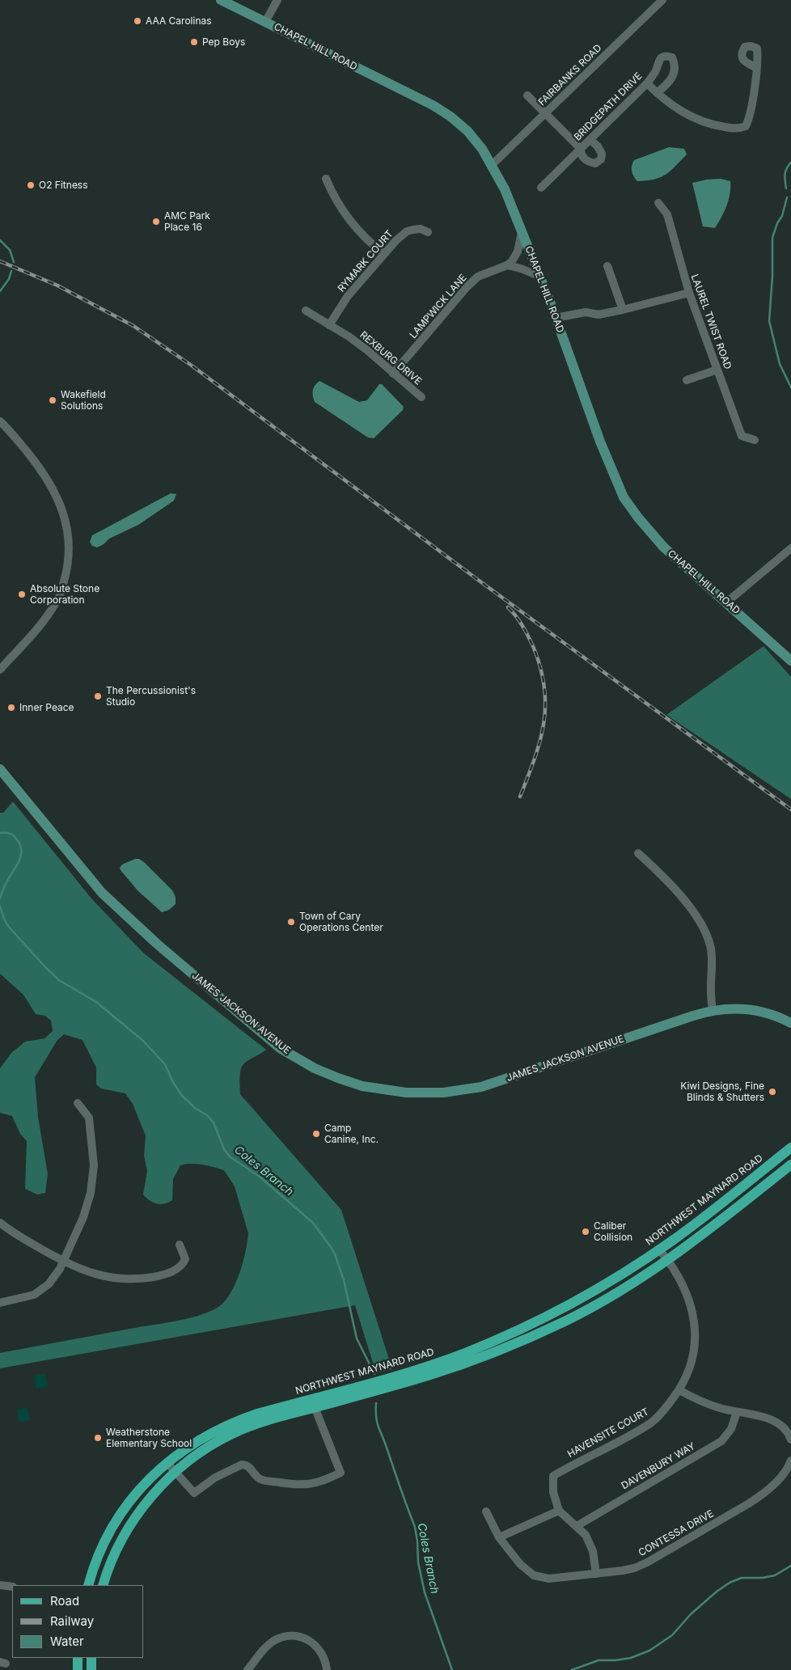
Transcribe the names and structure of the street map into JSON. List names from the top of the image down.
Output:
{
  "streets": {
    "main road": ["NORTHWEST MAYNARD ROAD"],
    "street": [
      "CHAPEL HILL ROAD",
      "FAIRBANKS ROAD",
      "BRIDGEPATH DRIVE",
      "RYMARK COURT",
      "LAMPWICK LANE",
      "LAUREL TWIST ROAD",
      "REXBURG DRIVE",
      "JAMES JACKSON AVENUE",
      "HAVENSITE COURT",
      "DAVENBURY WAY",
      "CONTESSA DRIVE"
    ]
  },
  "crossings": [
    ["CHAPEL HILL ROAD", "FAIRBANKS ROAD"],
    ["RYMARK COURT", "REXBURG DRIVE"],
    ["LAMPWICK LANE", "REXBURG DRIVE"],
    ["NORTHWEST MAYNARD ROAD", "HAVENSITE COURT"]
  ],
  "water": ["Coles Branch"],
  "places": [
    "AAA Carolinas",
    "Pep Boys",
    "O2 Fitness",
    "AMC Park Place 16",
    "Wakefield Solutions",
    "Absolute Stone Corporation",
    "The Percussionist's Studio",
    "Inner Peace",
    "Town of Cary Operations Center",
    "Kiwi Designs, Fine Blinds & Shutters",
    "Camp Canine, Inc.",
    "Caliber Collision",
    "Weatherstone Elementary School"
  ],
  "legend": ["Road", "Railway", "Water"]
}
